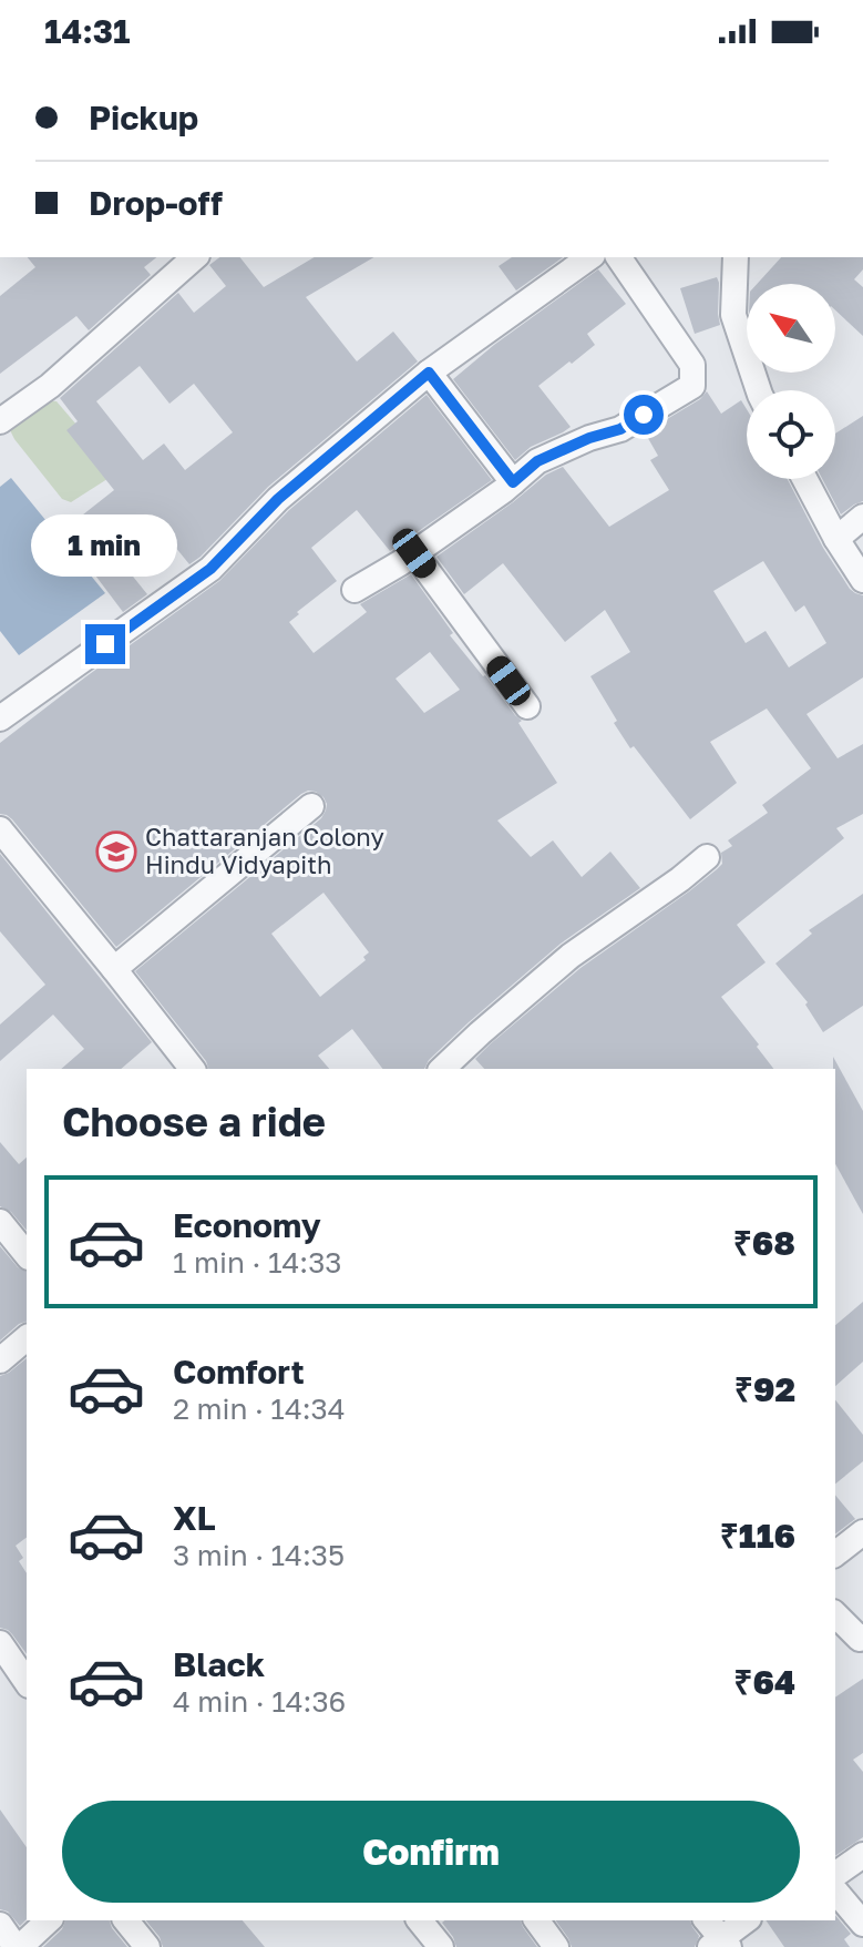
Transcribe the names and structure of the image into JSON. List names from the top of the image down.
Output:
{
  "places": {
    "school or university": ["Chattaranjan Colony Hindu Vidyapith"]
  },
  "north": "top left",
  "page": {
    "status": "14:31",
    "banner": ["Pickup", "Drop-off"],
    "bubble": "1 min",
    "heading": "Choose a ride",
    "list": [
      {
        "name": "Economy",
        "note": "1 min · 14:33",
        "value": "₹68"
      },
      {
        "name": "Comfort",
        "note": "2 min · 14:34",
        "value": "₹92"
      },
      {
        "name": "XL",
        "note": "3 min · 14:35",
        "value": "₹116"
      },
      {
        "name": "Black",
        "note": "4 min · 14:36",
        "value": "₹64"
      }
    ],
    "buttons": "Confirm"
  }
}
